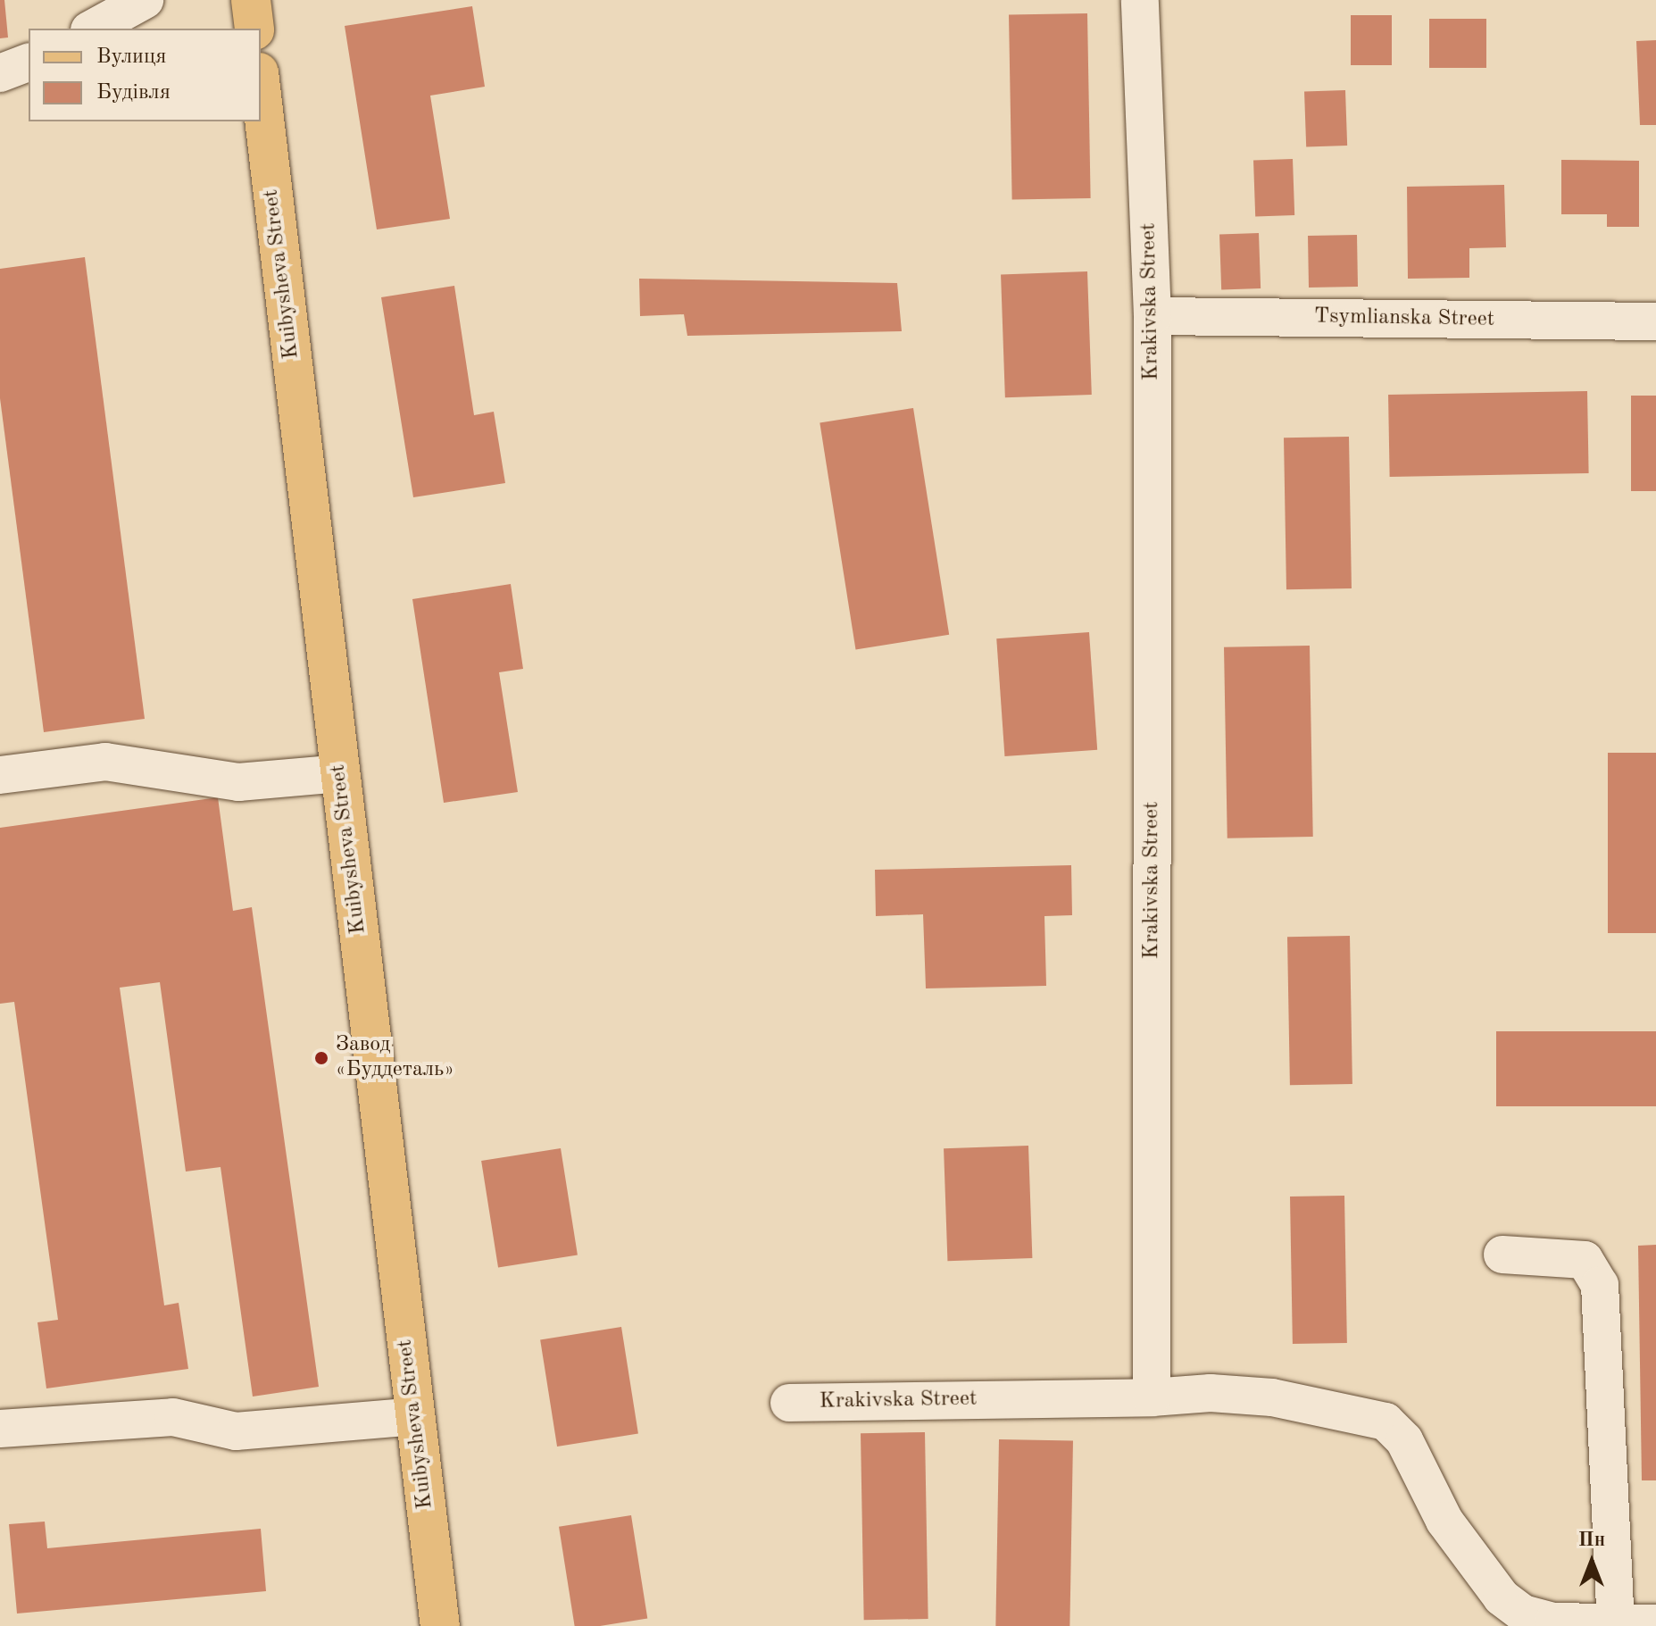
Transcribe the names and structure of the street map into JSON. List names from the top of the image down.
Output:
{
  "streets": {
    "main road": ["Kuibysheva Street"],
    "street": ["Krakivska Street", "Tsymlianska Street"]
  },
  "crossings": [
    ["Krakivska Street", "Tsymlianska Street"]
  ],
  "places": ["Завод «Буддеталь»"],
  "legend": ["Вулиця", "Будівля"],
  "north": "top"
}
